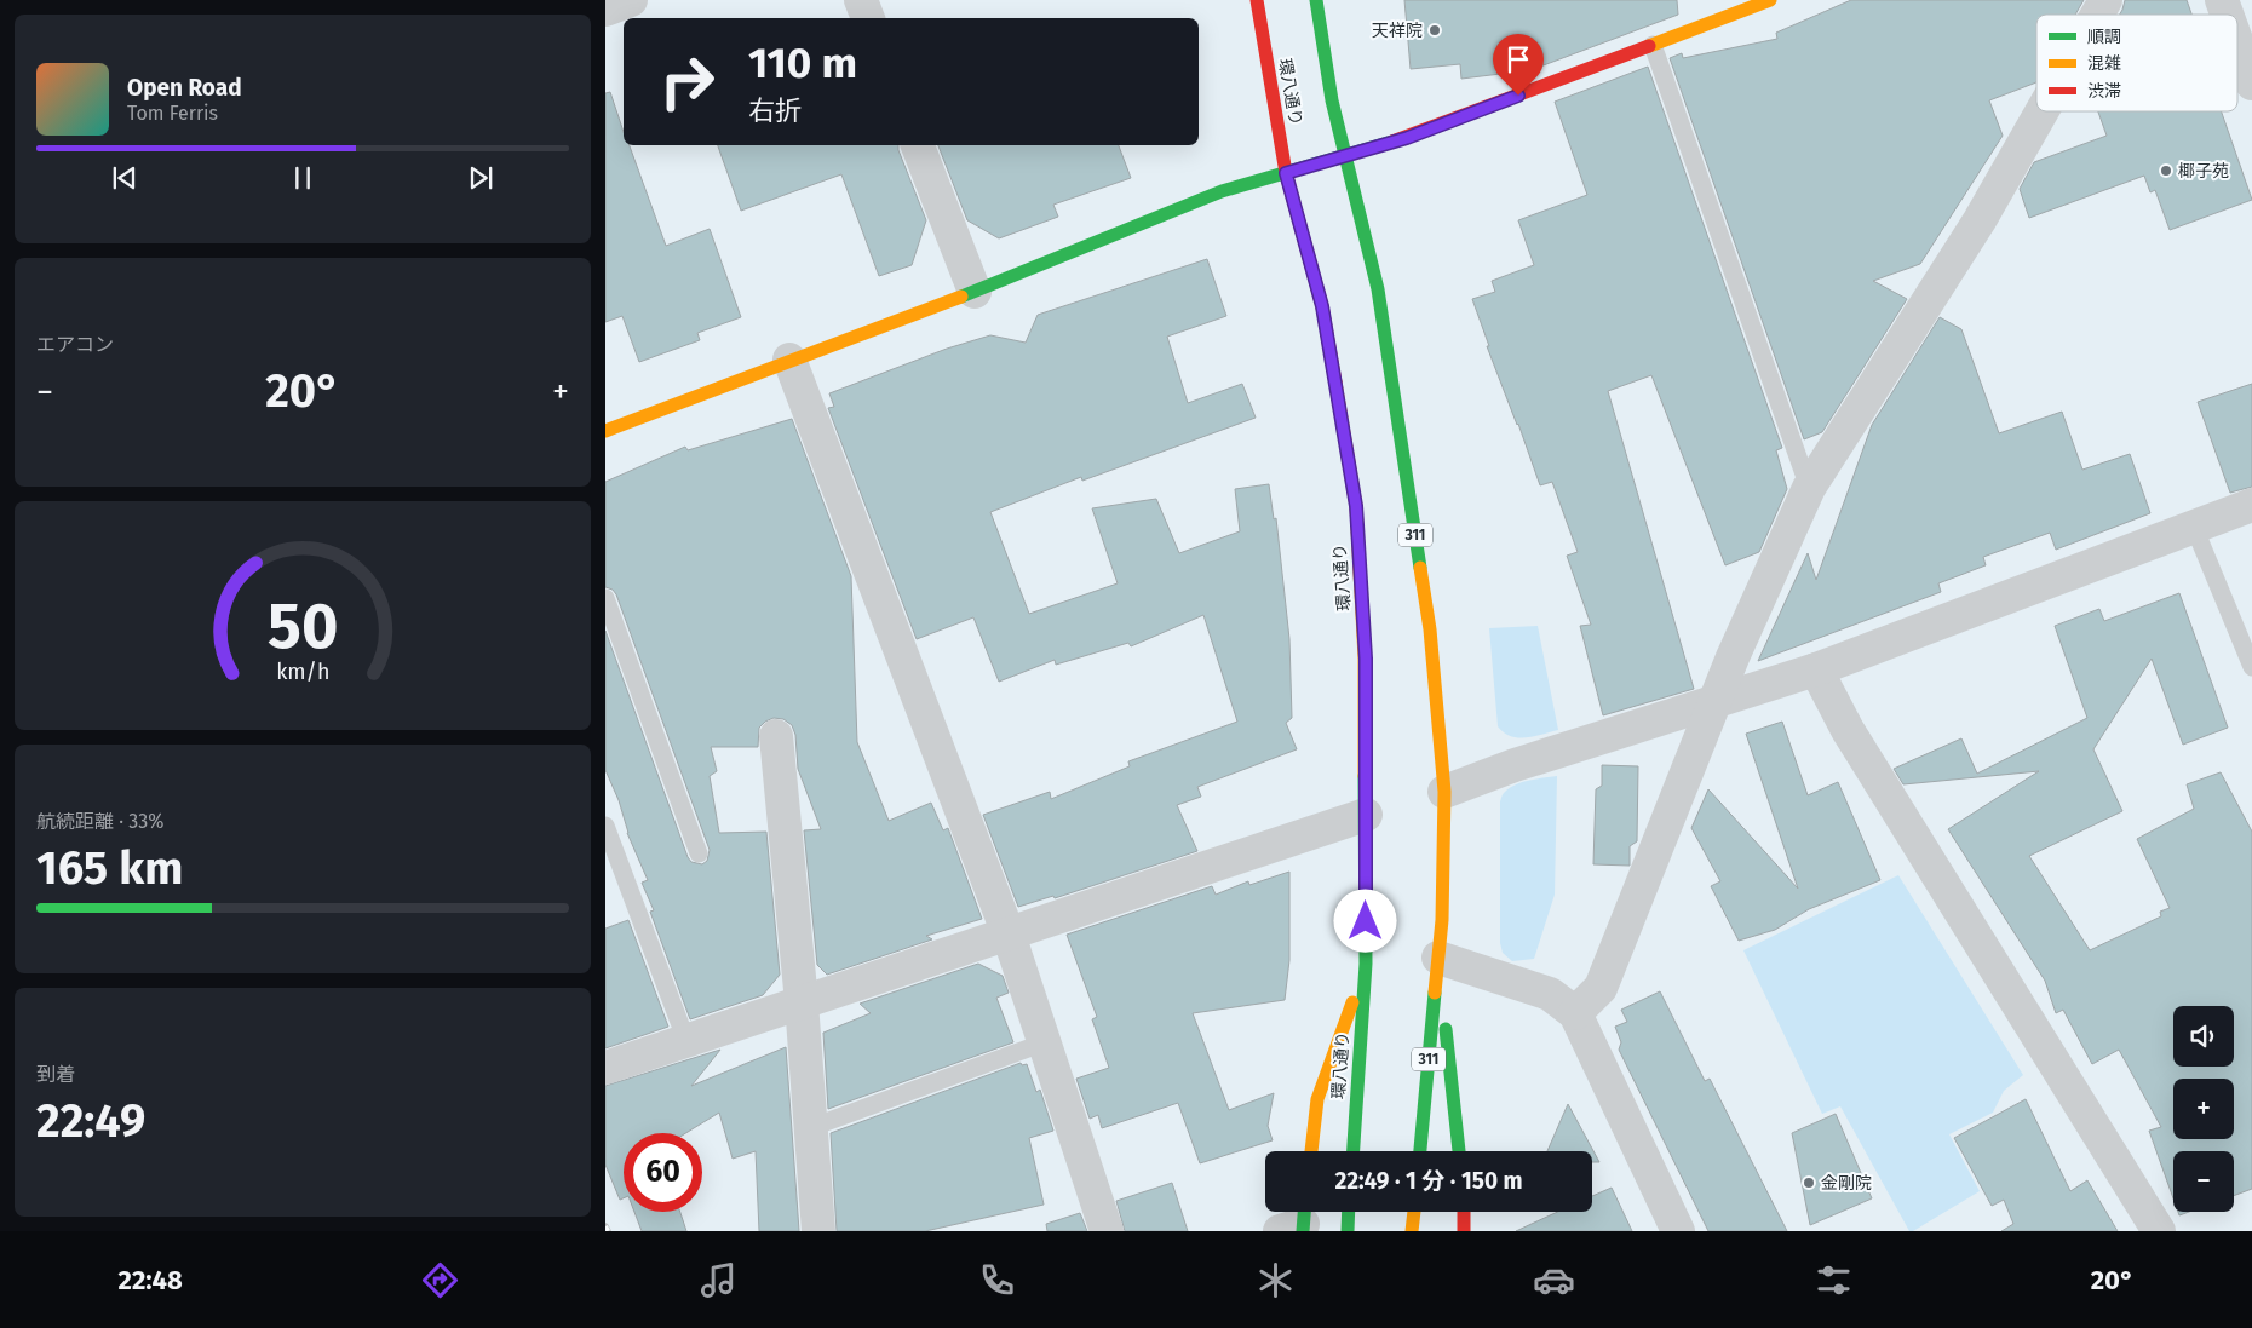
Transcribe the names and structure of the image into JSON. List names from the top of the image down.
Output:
{
  "streets": {
    "main road": ["環八通り", "311"]
  },
  "places": ["天祥院", "椰子苑", "金剛院"],
  "legend": ["順調", "混雑", "渋滞"],
  "page": {
    "turn": ["110 m", "右折"],
    "song": ["Open Road", "Tom Ferris"],
    "tile": [
      "エアコン",
      ["航続距離 · 33%", "165 km"],
      ["到着", "22:49"]
    ],
    "heat": ["−", "20°", "+"],
    "map_buttons": ["+", "−"],
    "limit": "60",
    "trip": "22:49 · 1 分 · 150 m",
    "tabs": ["22:48", "20°"],
    "gauge": ["50", "km/h"]
  }
}
